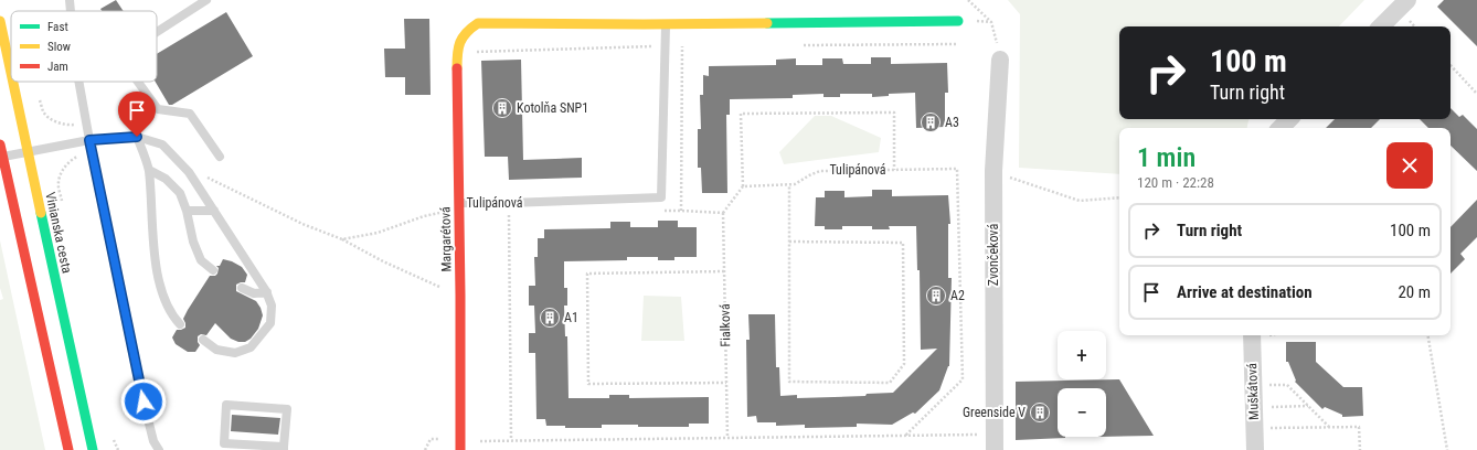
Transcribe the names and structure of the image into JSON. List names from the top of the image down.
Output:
{
  "streets": {
    "street": [
      "Vinianska cesta",
      "Margarétová",
      "Zvončeková",
      "Muškátová"
    ],
    "lane": ["Tulipánová"],
    "path": ["Fialková"]
  },
  "crossings": [
    ["Tulipánová", "Margarétová"],
    ["Tulipánová", "Fialková"]
  ],
  "places": {
    "building": [
      "Kotolňa SNP1",
      "A3",
      "A2",
      "A1",
      "Greenside V"
    ]
  },
  "legend": ["Fast", "Slow", "Jam"],
  "page": {
    "turn": ["100 m", "Turn right"],
    "heading": ["1 min", "120 m · 22:28"],
    "list": [
      {
        "name": "Turn right",
        "value": "100 m"
      },
      {
        "name": "Arrive at destination",
        "value": "20 m"
      }
    ],
    "map_buttons": ["+", "−"]
  }
}
